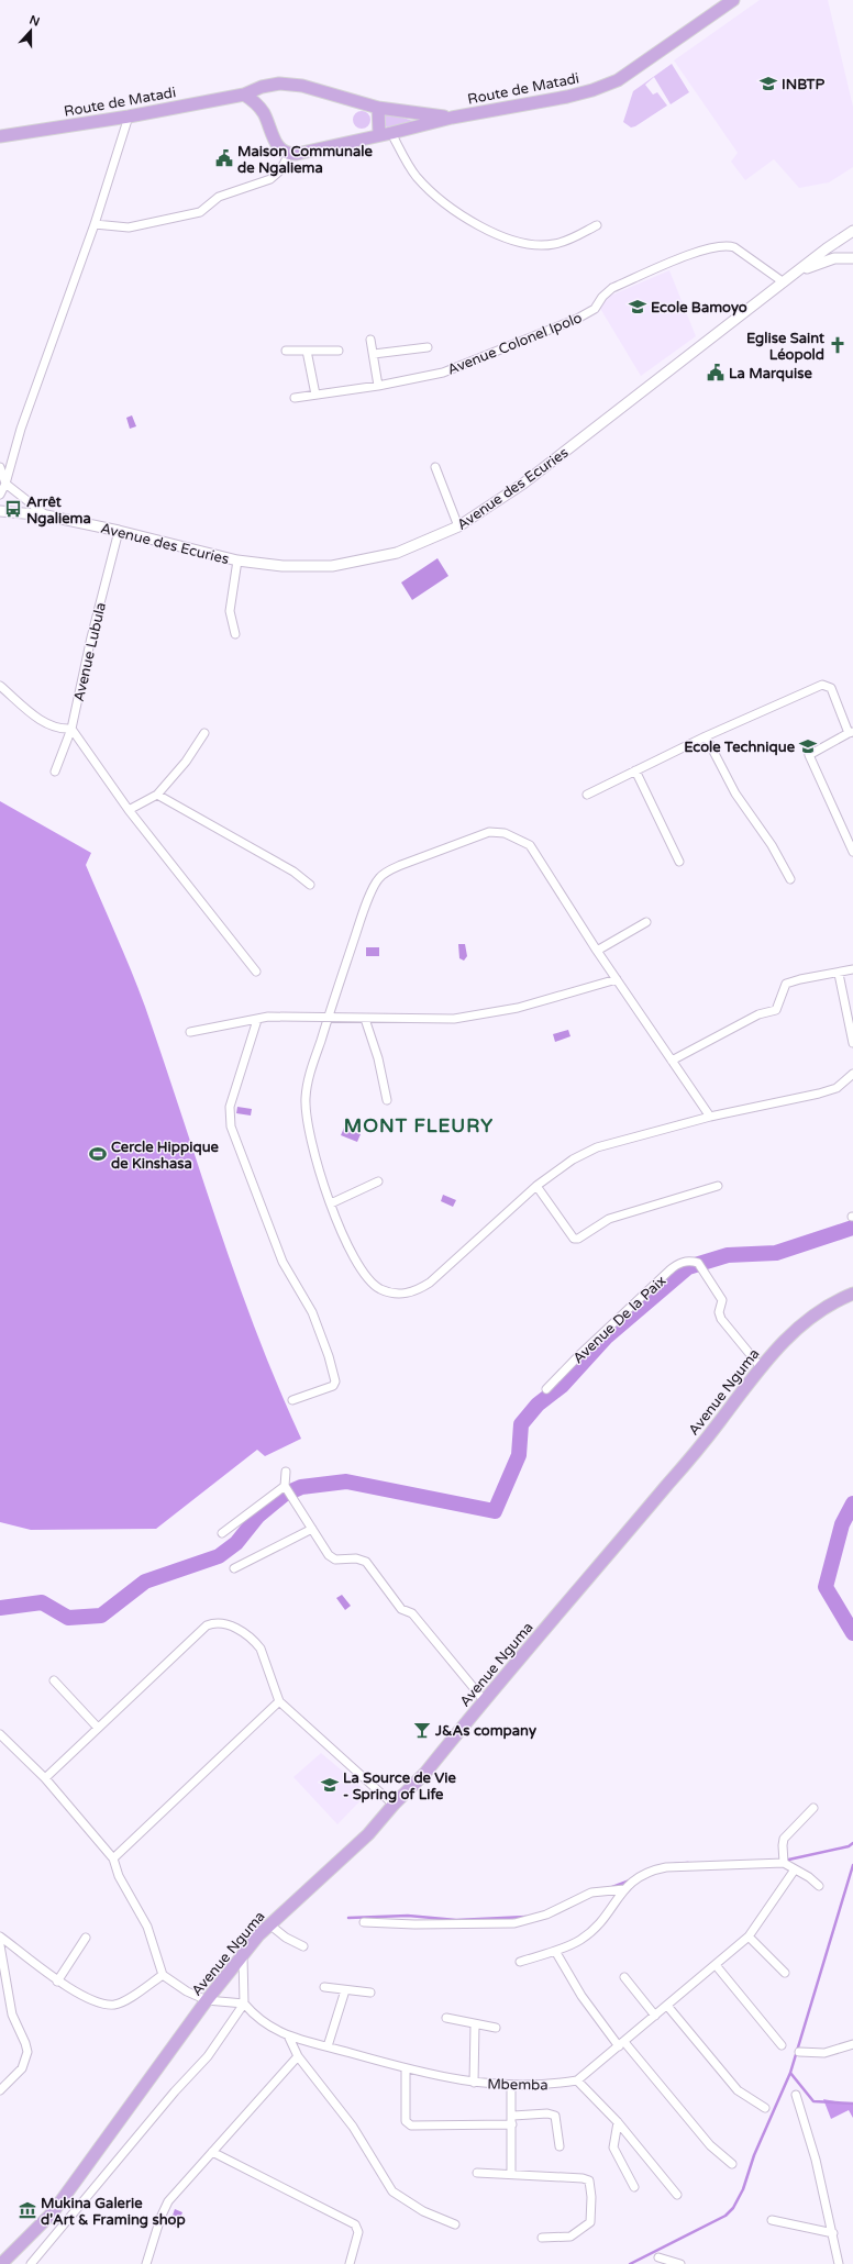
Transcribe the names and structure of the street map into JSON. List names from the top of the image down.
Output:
{
  "streets": {
    "main road": ["Route de Matadi", "Avenue Nguma"],
    "street": [
      "Avenue Colonel Ipolo",
      "Avenue des Ecuries",
      "Avenue Lubula",
      "Avenue De la Paix",
      "Mbemba"
    ]
  },
  "crossings": [
    ["Avenue Colonel Ipolo", "Avenue des Ecuries"],
    ["Avenue des Ecuries", "Avenue Lubula"],
    ["Avenue De la Paix", "Avenue Nguma"]
  ],
  "districts": ["MONT FLEURY"],
  "places": {
    "school or university": [
      "INBTP",
      "Ecole Bamoyo",
      "Ecole Technique",
      "La Source de Vie - Spring of Life"
    ],
    "public building": ["Maison Communale de Ngaliema", "La Marquise"],
    "church": ["Eglise Saint Léopold"],
    "bus stop": ["Arrêt Ngaliema"],
    "sports": ["Cercle Hippique de Kinshasa"],
    "bar": ["J&As company"],
    "museum": ["Mukina Galerie d'Art & Framing shop"]
  },
  "north": "top"
}
